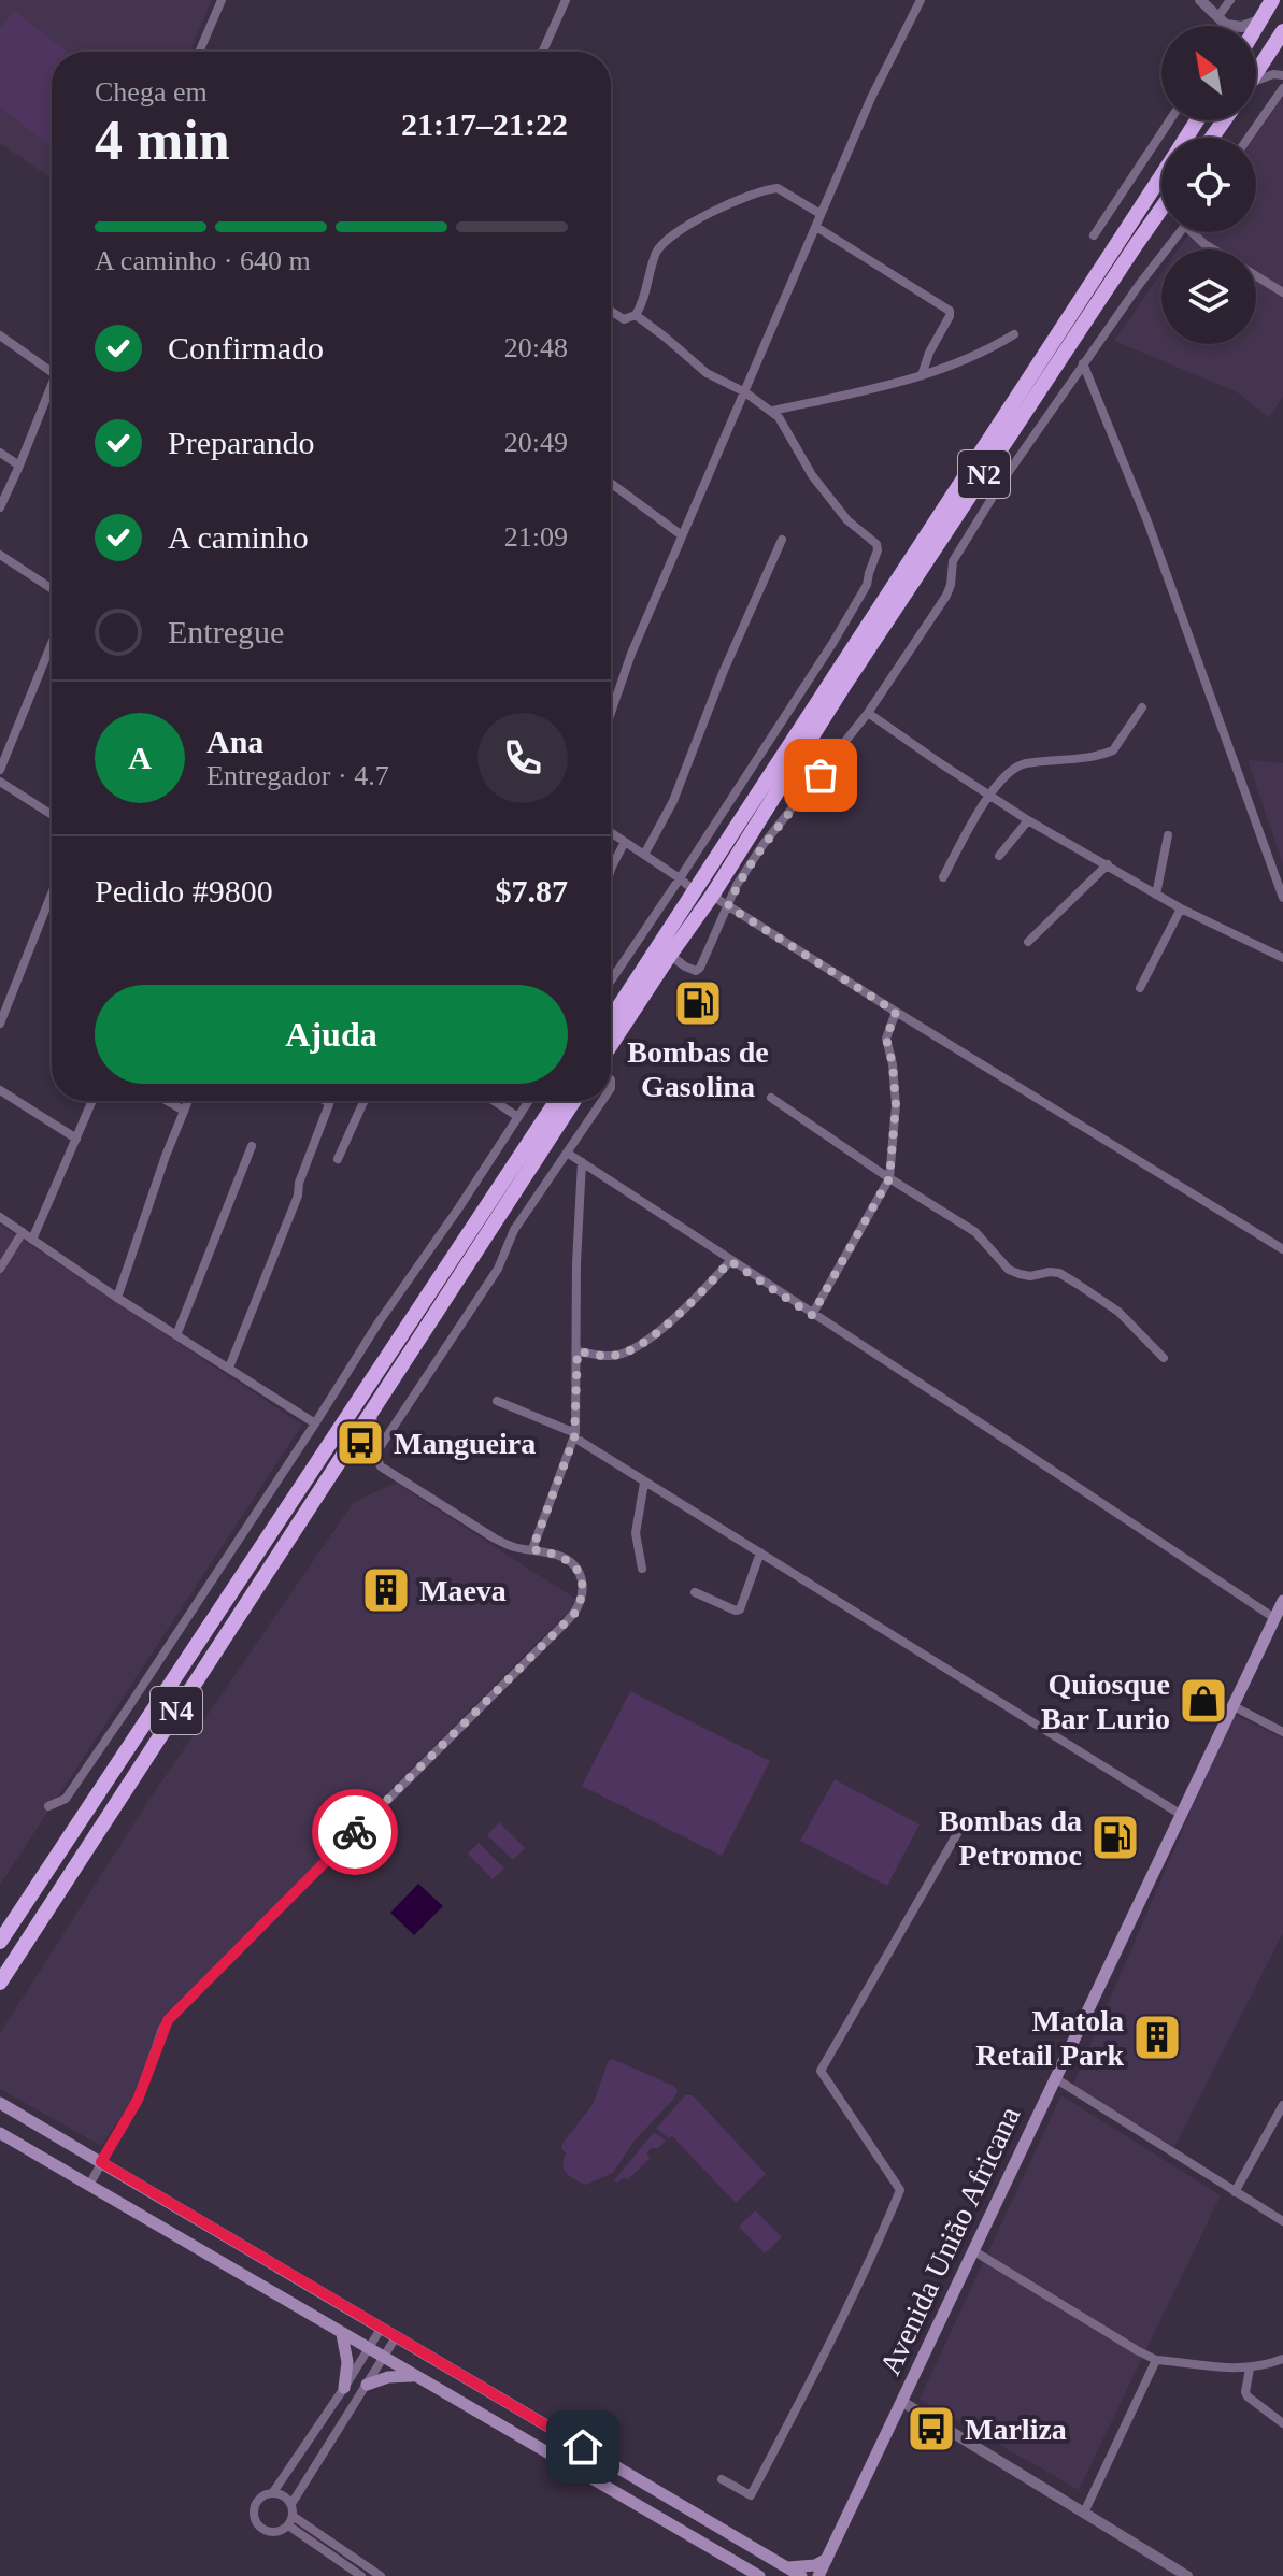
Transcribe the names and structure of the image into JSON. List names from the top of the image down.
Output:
{
  "streets": {
    "highway": ["N2", "N4"],
    "main road": ["Avenida União Africana"]
  },
  "places": {
    "fuel station": ["Bombas de Gasolina", "Bombas da Petromoc"],
    "bus stop": ["Mangueira", "Marliza"],
    "building": ["Maeva", "Matola Retail Park"],
    "shop": ["Quiosque Bar Lurio"]
  },
  "north": "top left",
  "page": {
    "heading": ["4 min", "Chega em", "21:17–21:22"],
    "panel": [
      "Ana",
      "Entregador · 4.7",
      "Pedido #9800",
      "$7.87"
    ],
    "bar": "A caminho · 640 m",
    "list": [
      ["Confirmado", "20:48"],
      ["Preparando", "20:49"],
      ["A caminho", "21:09"],
      "Entregue"
    ],
    "round": "A",
    "buttons": "Ajuda"
  }
}
